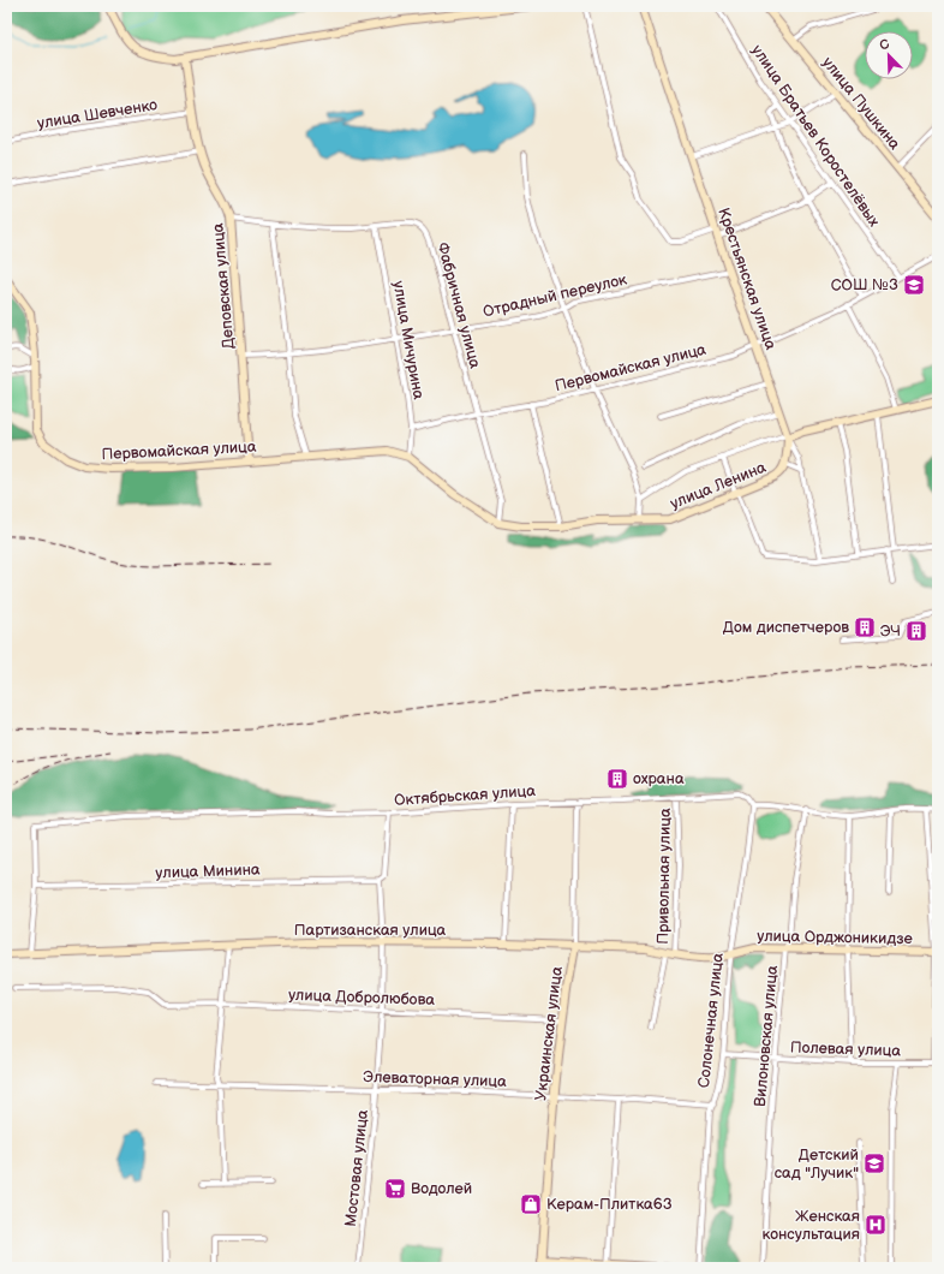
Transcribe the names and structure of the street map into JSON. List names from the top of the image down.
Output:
{
  "streets": {
    "street": [
      "улица Пушкина",
      "улица Шевченко",
      "улица Братьев Коростелёвых",
      "Крестьянская улица",
      "Деповская улица",
      "Отрадный переулок",
      "Фабричная улица",
      "улица Мичурина",
      "Первомайская улица",
      "улица Ленина",
      "Октябрьская улица",
      "улица Минина",
      "Привольная улица",
      "Партизанская улица",
      "улица Орджоникидзе",
      "улица Добролюбова",
      "Солонечная улица",
      "Украинская улица",
      "Вилоновская улица",
      "Полевая улица",
      "Элеваторная улица",
      "Мостовая улица"
    ]
  },
  "crossings": [
    ["улица Шевченко", "Деповская улица"],
    ["улица Братьев Коростелёвых", "Первомайская улица"],
    ["Крестьянская улица", "Отрадный переулок"],
    ["Крестьянская улица", "Первомайская улица"],
    ["Крестьянская улица", "улица Ленина"],
    ["Деповская улица", "Отрадный переулок"],
    ["Деповская улица", "Фабричная улица"],
    ["Деповская улица", "Первомайская улица"],
    ["Отрадный переулок", "Фабричная улица"],
    ["Отрадный переулок", "улица Мичурина"],
    ["Фабричная улица", "улица Мичурина"],
    ["Фабричная улица", "Первомайская улица"],
    ["Фабричная улица", "улица Ленина"],
    ["улица Мичурина", "Первомайская улица"],
    ["улица Мичурина", "улица Ленина"],
    ["Первомайская улица", "улица Ленина"],
    ["Октябрьская улица", "улица Минина"],
    ["Октябрьская улица", "Привольная улица"],
    ["Октябрьская улица", "Солонечная улица"],
    ["Октябрьская улица", "Украинская улица"],
    ["Октябрьская улица", "Мостовая улица"],
    ["улица Минина", "Мостовая улица"],
    ["Привольная улица", "Партизанская улица"],
    ["Партизанская улица", "улица Орджоникидзе"],
    ["Партизанская улица", "Солонечная улица"],
    ["Партизанская улица", "Украинская улица"],
    ["Партизанская улица", "Мостовая улица"],
    ["улица Орджоникидзе", "Солонечная улица"],
    ["улица Орджоникидзе", "Вилоновская улица"],
    ["улица Добролюбова", "Украинская улица"],
    ["улица Добролюбова", "Мостовая улица"],
    ["Солонечная улица", "Полевая улица"],
    ["Солонечная улица", "Элеваторная улица"],
    ["Украинская улица", "Элеваторная улица"],
    ["Вилоновская улица", "Полевая улица"],
    ["Элеваторная улица", "Мостовая улица"]
  ],
  "places": {
    "school or university": ["СОШ №3", "Детский сад \"Лучик\""],
    "building": ["Дом диспетчеров", "ЭЧ", "охрана"],
    "supermarket": ["Водолей"],
    "shop": ["Керам-Плитка63"],
    "hospital": ["Женская консультация"]
  },
  "north": "top left"
}
